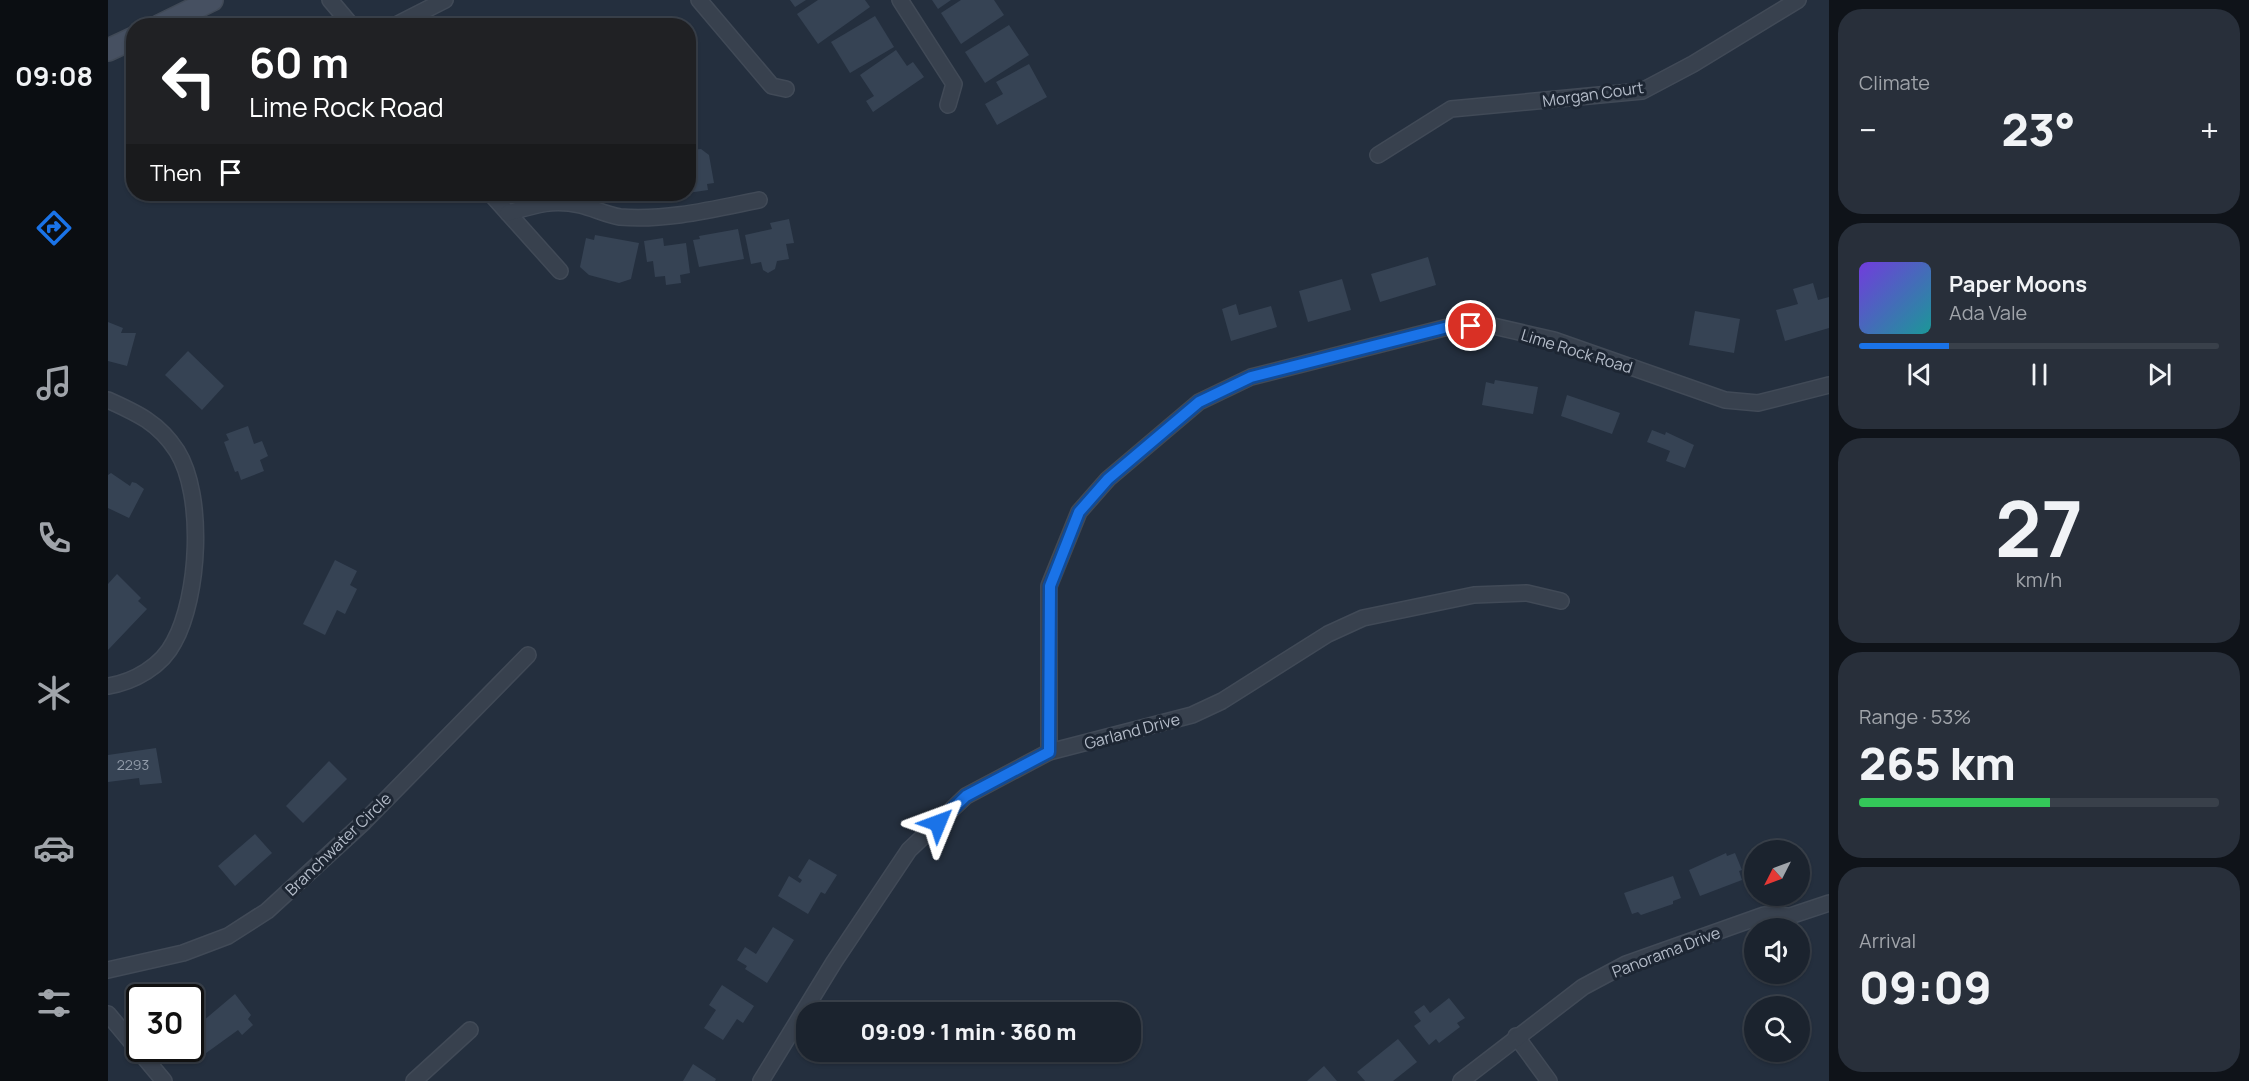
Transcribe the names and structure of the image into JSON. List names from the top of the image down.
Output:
{
  "streets": {
    "street": [
      "Morgan Court",
      "Lime Rock Road",
      "Garland Drive",
      "Branchwater Circle",
      "Panorama Drive"
    ]
  },
  "crossings": [
    ["Lime Rock Road", "Garland Drive"]
  ],
  "house_numbers": ["2293"],
  "north": "bottom left",
  "page": {
    "tabs": "09:08",
    "tile": [
      "Climate",
      ["27", "km/h"],
      ["Range · 53%", "265 km"],
      ["Arrival", "09:09"]
    ],
    "turn": ["60 m", "Lime Rock Road"],
    "heat": ["−", "23°", "+"],
    "then": "Then",
    "song": ["Paper Moons", "Ada Vale"],
    "limit": "30",
    "trip": "09:09 · 1 min · 360 m"
  }
}
